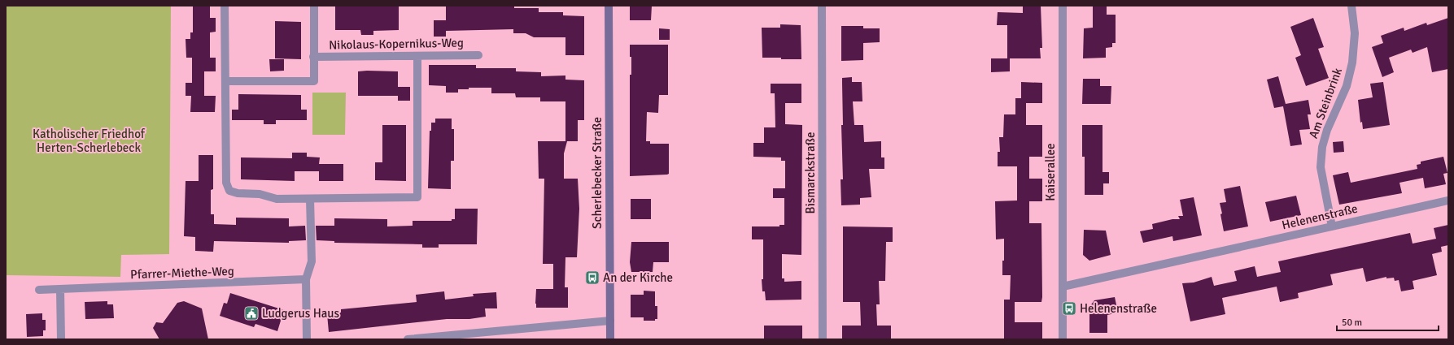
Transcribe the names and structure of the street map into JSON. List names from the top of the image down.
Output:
{
  "streets": {
    "street": [
      "Nikolaus-Kopernikus-Weg",
      "Am Steinbrink",
      "Kaiserallee",
      "Scherlebecker Straße",
      "Bismarckstraße",
      "Helenenstraße",
      "Pfarrer-Miethe-Weg"
    ]
  },
  "crossings": [
    ["Am Steinbrink", "Helenenstraße"],
    ["Kaiserallee", "Helenenstraße"]
  ],
  "parks": ["Katholischer Friedhof Herten-Scherlebeck"],
  "places": {
    "bus stop": ["An der Kirche", "Helenenstraße"],
    "public building": ["Ludgerus Haus"]
  },
  "scale_bar": "50 m"
}
